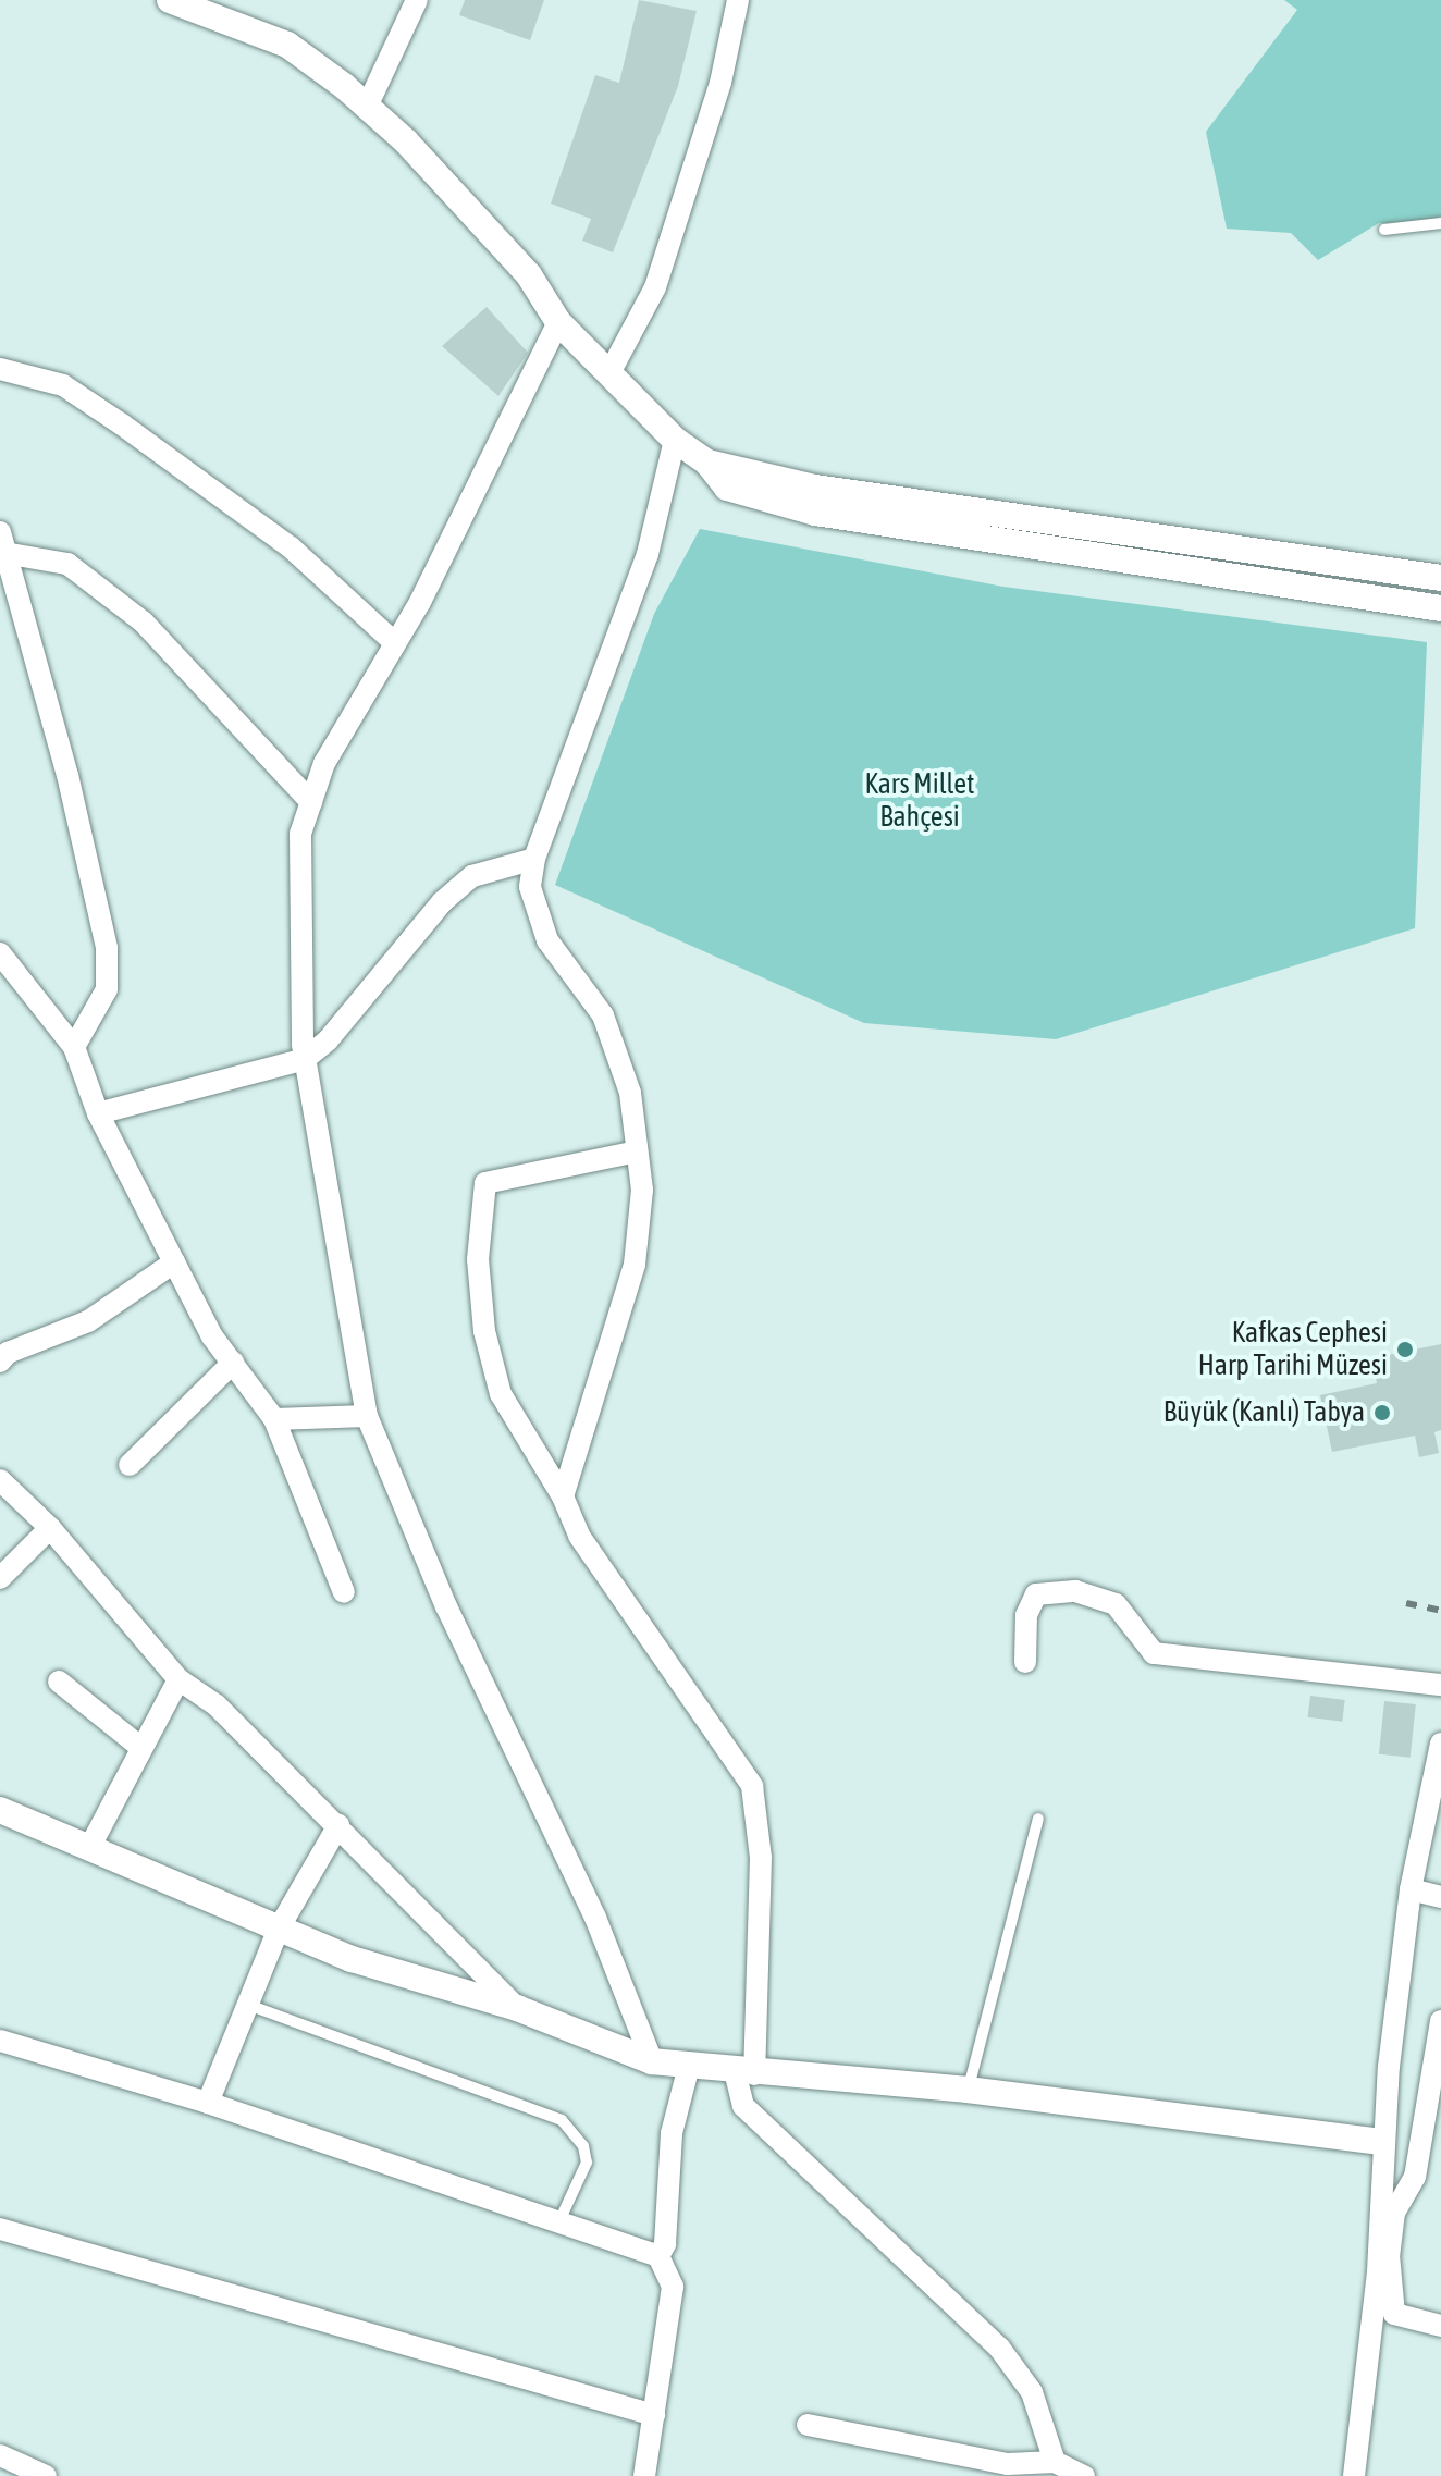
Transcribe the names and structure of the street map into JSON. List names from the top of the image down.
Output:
{
  "parks": ["Kars Millet Bahçesi"],
  "places": ["Kafkas Cephesi Harp Tarihi Müzesi", "Büyük (Kanlı) Tabya"]
}
